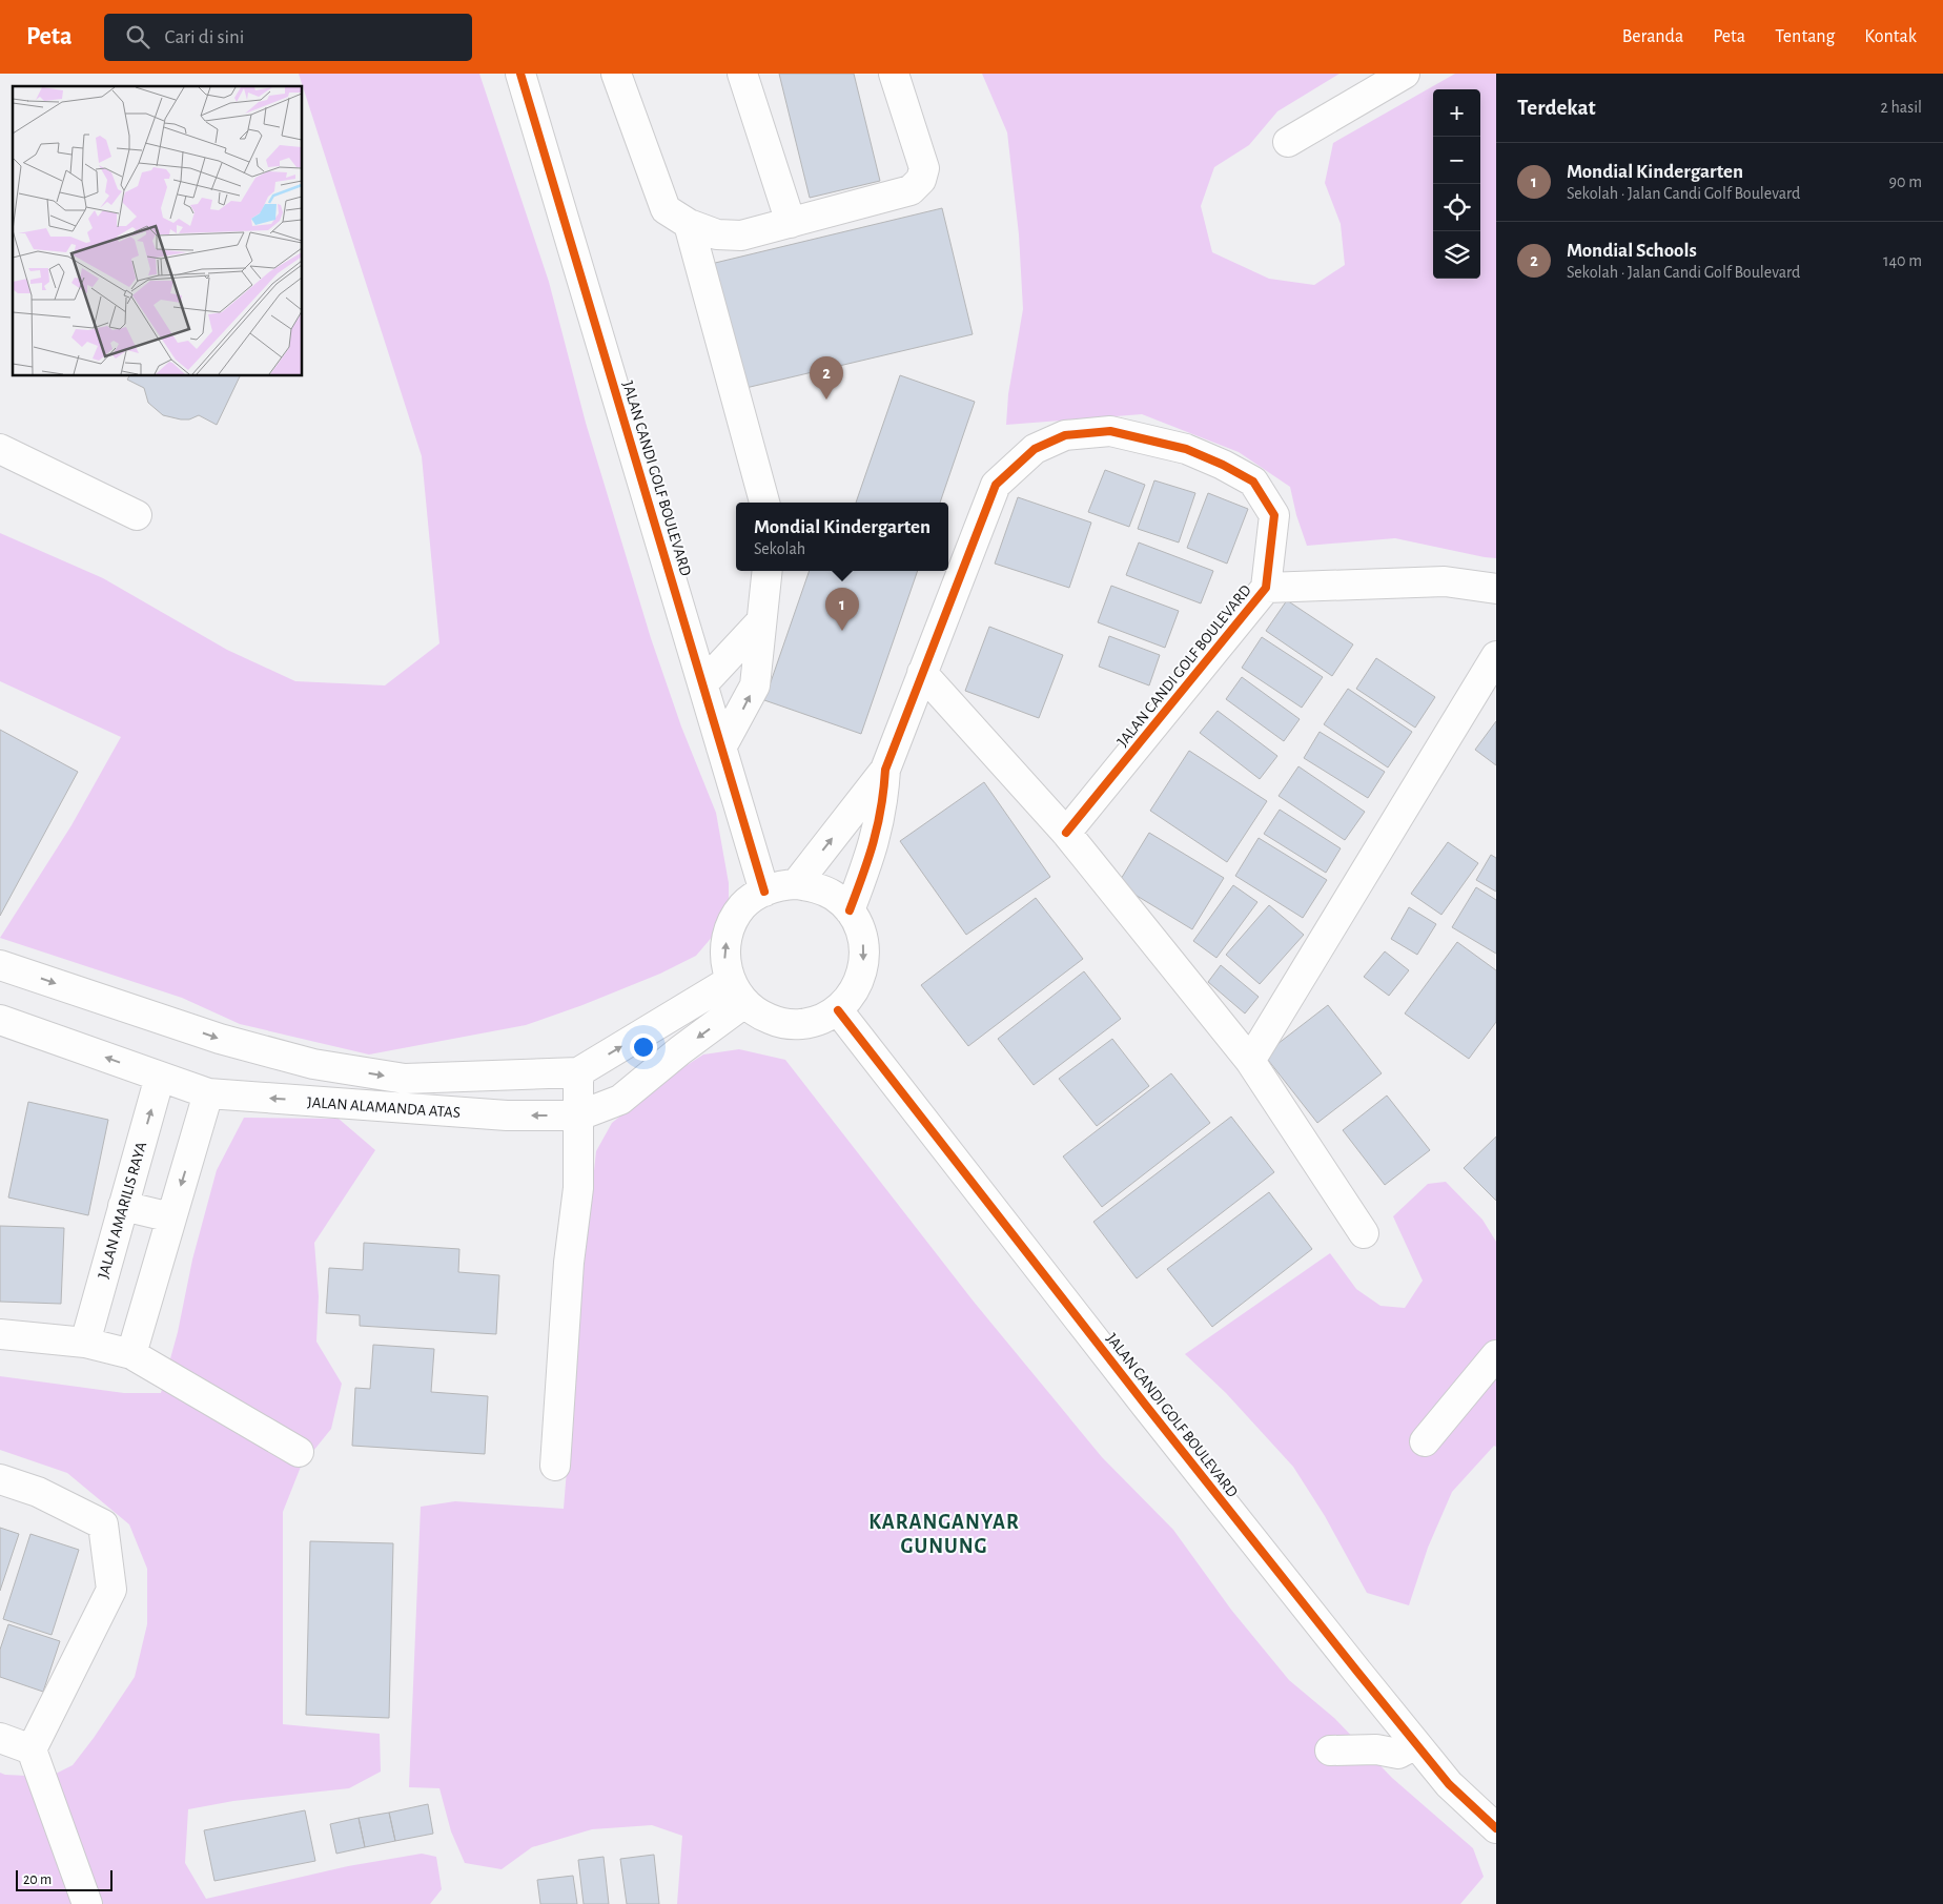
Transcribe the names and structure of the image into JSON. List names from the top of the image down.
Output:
{
  "streets": {
    "street": ["JALAN CANDI GOLF BOULEVARD", "JALAN ALAMANDA ATAS", "JALAN AMARILIS RAYA"]
  },
  "crossings": [
    ["JALAN CANDI GOLF BOULEVARD", "JALAN ALAMANDA ATAS"],
    ["JALAN ALAMANDA ATAS", "JALAN AMARILIS RAYA"]
  ],
  "districts": ["KARANGANYAR GUNUNG"],
  "scale_bar": "20 m",
  "page": {
    "header": "Peta",
    "search": "Cari di sini",
    "nav": [
      "Beranda",
      "Peta",
      "Tentang",
      "Kontak"
    ],
    "heading": ["Terdekat", "2 hasil"],
    "map_buttons": ["+", "−"],
    "list": [
      {
        "mark": "1",
        "name": "Mondial Kindergarten",
        "note": "Sekolah · Jalan Candi Golf Boulevard",
        "value": "90 m"
      },
      {
        "mark": "2",
        "name": "Mondial Schools",
        "note": "Sekolah · Jalan Candi Golf Boulevard",
        "value": "140 m"
      }
    ],
    "pins": ["2", "1"],
    "popup": ["Mondial Kindergarten", "Sekolah"],
    "scale": "20 m"
  }
}
